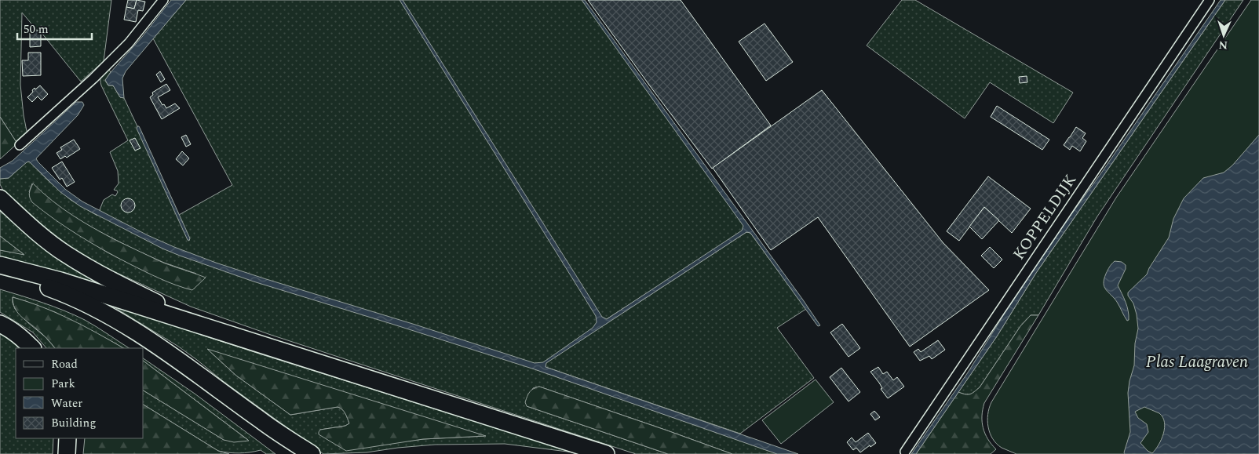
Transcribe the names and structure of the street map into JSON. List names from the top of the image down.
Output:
{
  "streets": {
    "street": ["KOPPELDIJK"]
  },
  "water": ["Plas Laagraven"],
  "legend": [
    "Road",
    "Park",
    "Water",
    "Building"
  ],
  "scale_bar": "50 m",
  "north": "bottom"
}
